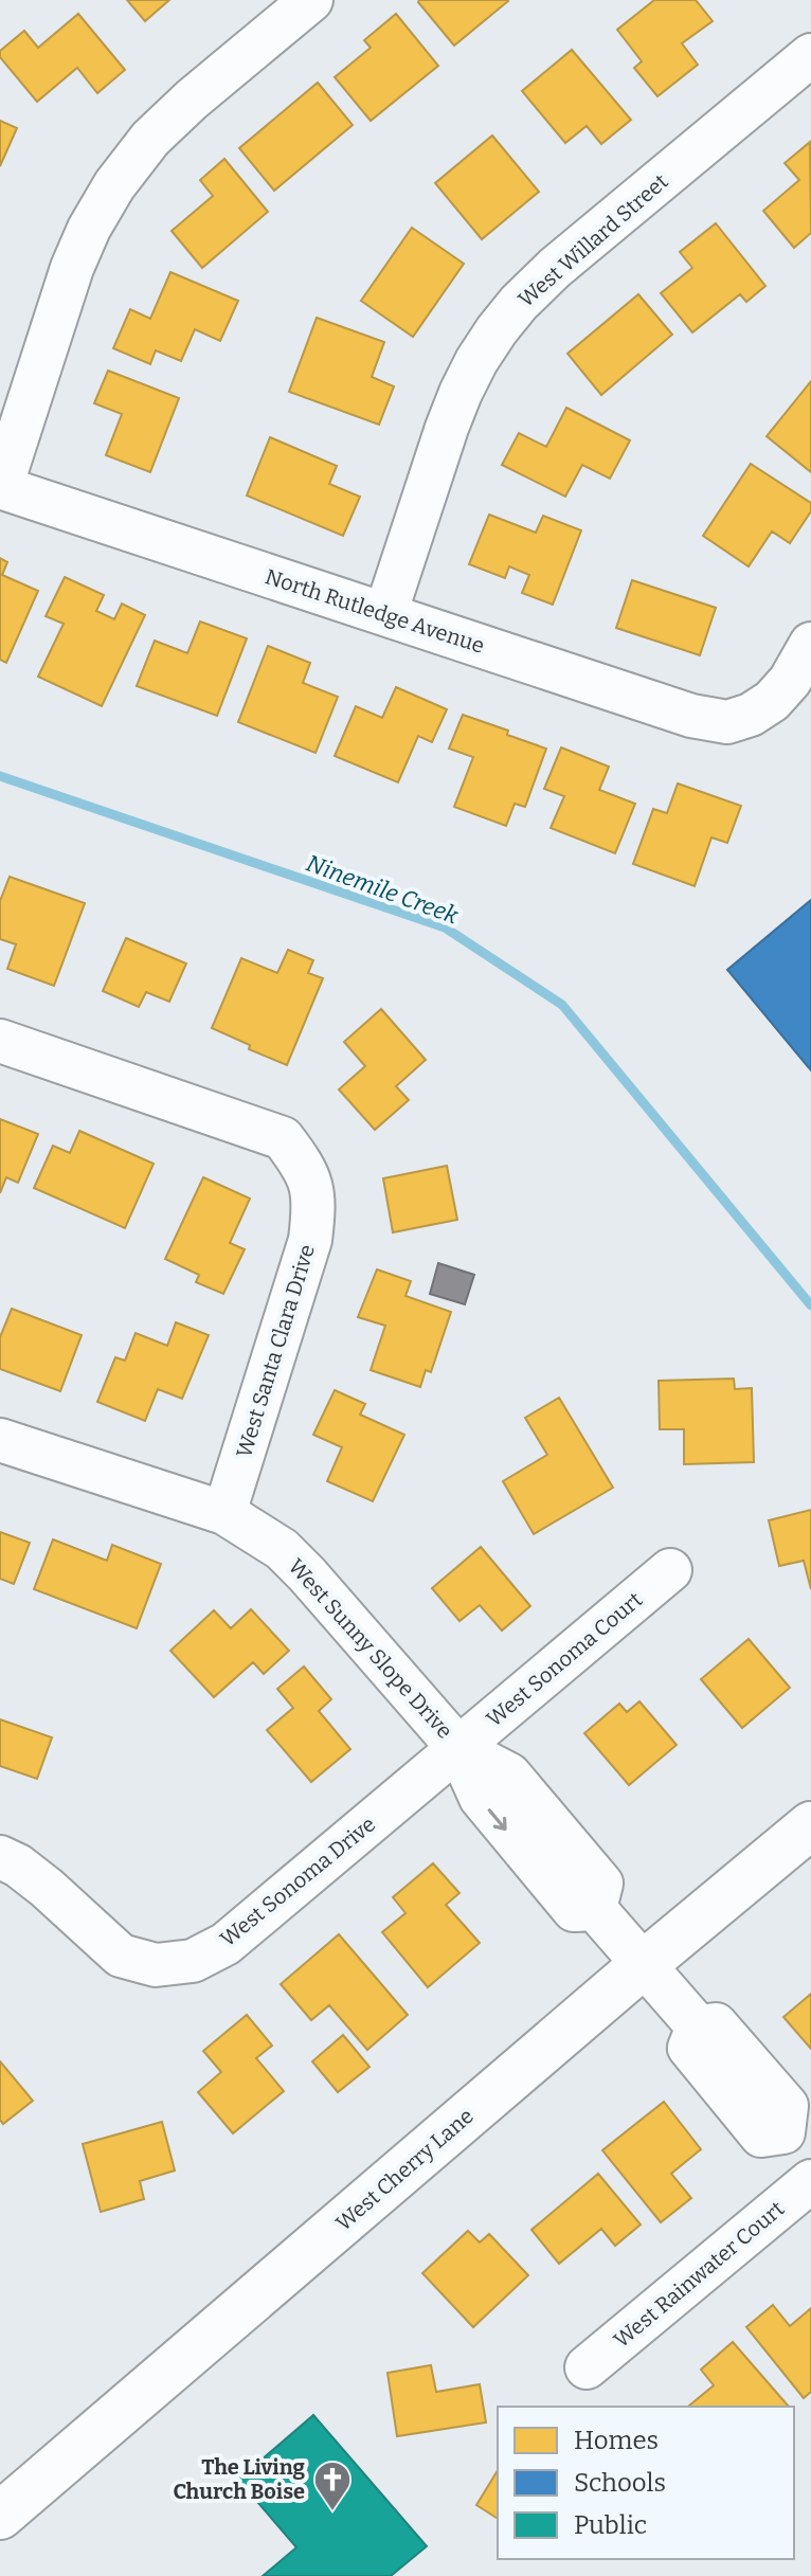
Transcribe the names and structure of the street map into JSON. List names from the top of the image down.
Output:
{
  "streets": {
    "main road": ["West Cherry Lane"],
    "street": [
      "West Willard Street",
      "North Rutledge Avenue",
      "West Santa Clara Drive",
      "West Sunny Slope Drive",
      "West Sonoma Court",
      "West Sonoma Drive",
      "West Rainwater Court"
    ]
  },
  "crossings": [
    ["West Willard Street", "North Rutledge Avenue"],
    ["West Santa Clara Drive", "West Sunny Slope Drive"],
    ["West Sunny Slope Drive", "West Sonoma Court"],
    ["West Sunny Slope Drive", "West Sonoma Drive"],
    ["West Sunny Slope Drive", "West Cherry Lane"],
    ["West Sonoma Court", "West Sonoma Drive"]
  ],
  "water": ["Ninemile Creek"],
  "places": {
    "church": ["The Living Church Boise"]
  },
  "legend": ["Homes", "Schools", "Public"]
}
